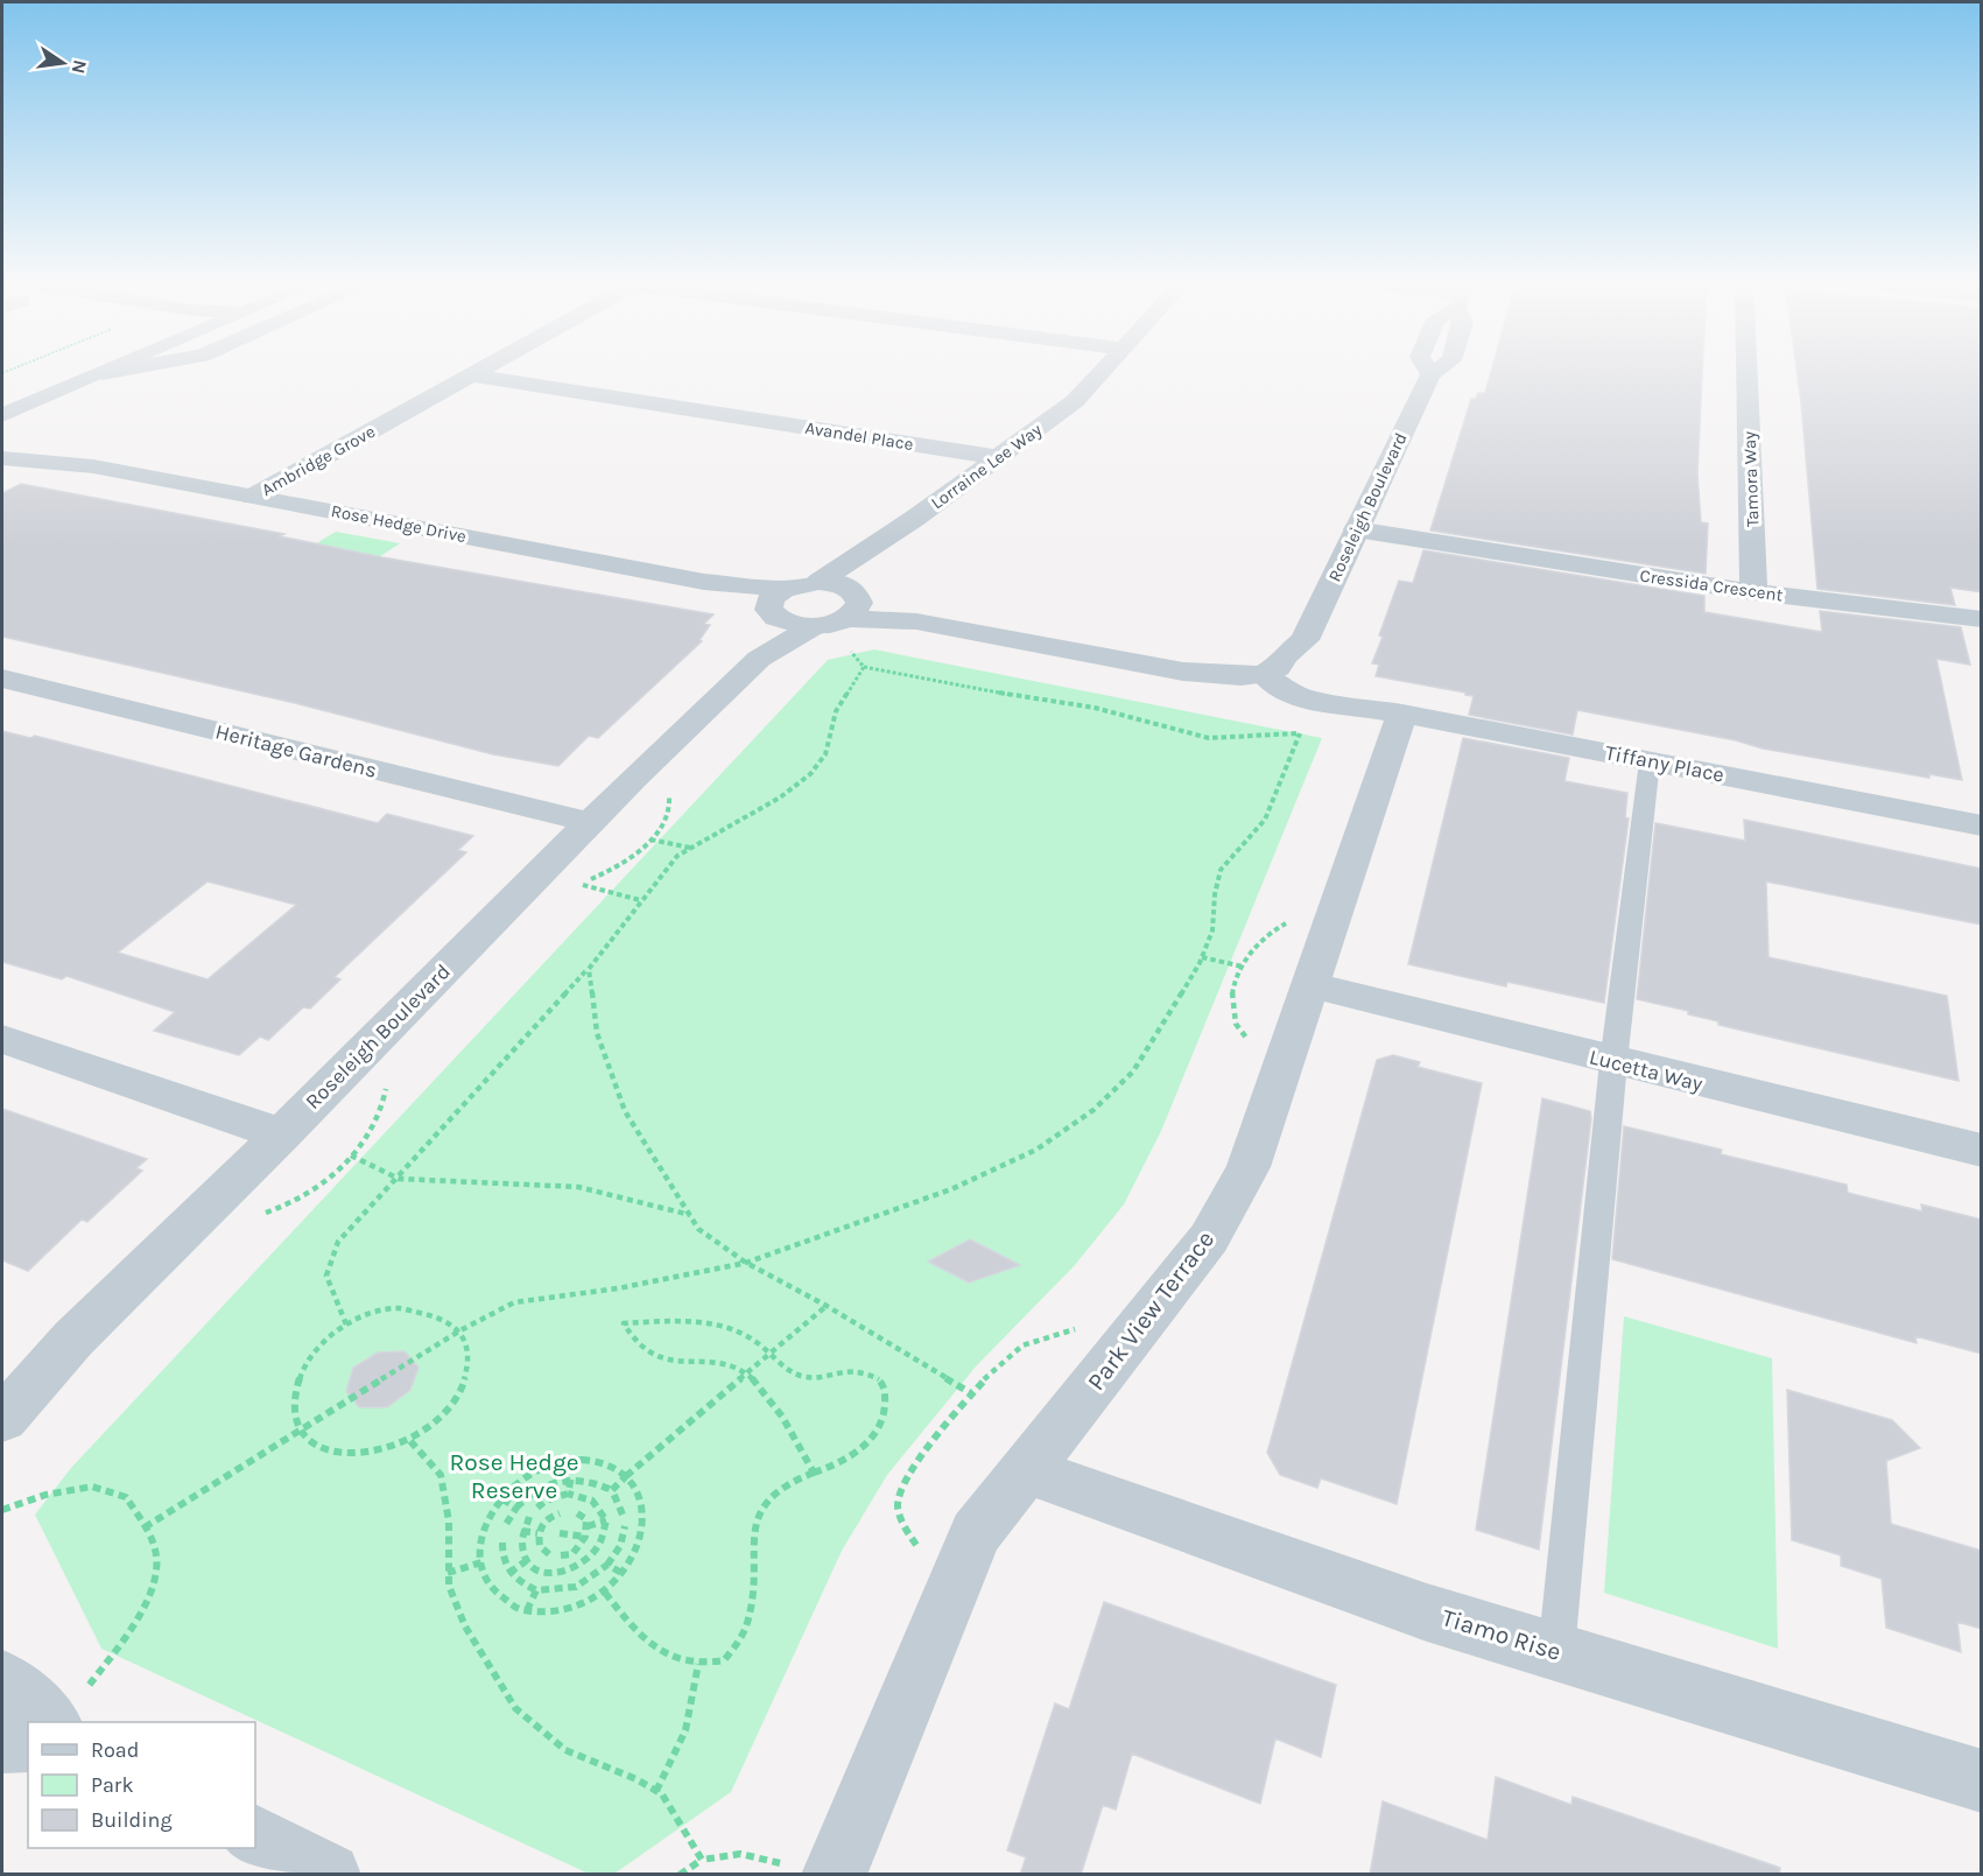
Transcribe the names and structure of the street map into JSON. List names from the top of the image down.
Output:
{
  "streets": {
    "street": [
      "Avandel Place",
      "Ambridge Grove",
      "Lorraine Lee Way",
      "Tamora Way",
      "Roseleigh Boulevard",
      "Rose Hedge Drive",
      "Cressida Crescent",
      "Heritage Gardens",
      "Tiffany Place",
      "Lucetta Way",
      "Park View Terrace",
      "Tiamo Rise"
    ]
  },
  "crossings": [
    ["Avandel Place", "Ambridge Grove"],
    ["Avandel Place", "Lorraine Lee Way"],
    ["Ambridge Grove", "Rose Hedge Drive"],
    ["Tamora Way", "Cressida Crescent"],
    ["Roseleigh Boulevard", "Rose Hedge Drive"],
    ["Roseleigh Boulevard", "Cressida Crescent"],
    ["Roseleigh Boulevard", "Heritage Gardens"],
    ["Roseleigh Boulevard", "Tiffany Place"],
    ["Tiffany Place", "Park View Terrace"],
    ["Lucetta Way", "Park View Terrace"],
    ["Park View Terrace", "Tiamo Rise"]
  ],
  "parks": ["Rose Hedge Reserve"],
  "legend": ["Road", "Park", "Building"],
  "north": "right"
}
